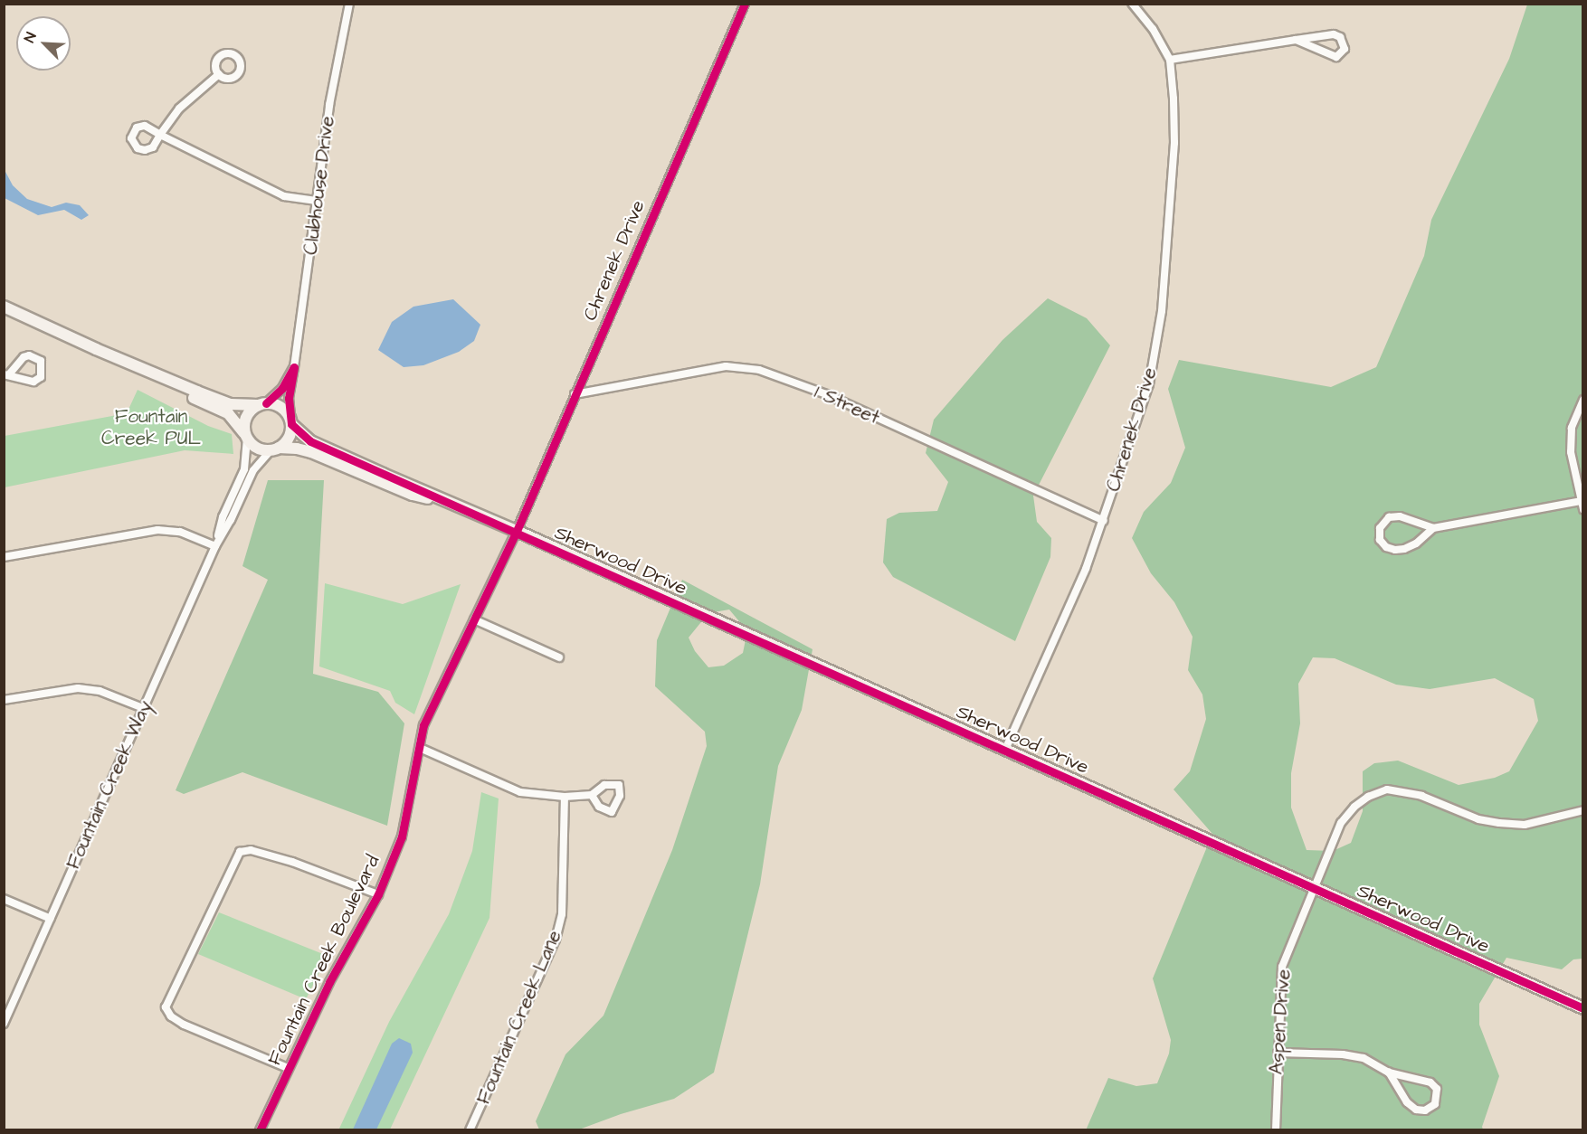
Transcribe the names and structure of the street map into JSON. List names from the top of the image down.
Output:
{
  "streets": {
    "street": [
      "Clubhouse Drive",
      "Chrenek Drive",
      "1 Street",
      "Sherwood Drive",
      "Fountain Creek Way",
      "Fountain Creek Boulevard",
      "Fountain Creek Lane",
      "Aspen Drive"
    ]
  },
  "crossings": [
    ["Clubhouse Drive", "Sherwood Drive"],
    ["Clubhouse Drive", "Fountain Creek Way"],
    ["Chrenek Drive", "1 Street"],
    ["Chrenek Drive", "Sherwood Drive"],
    ["Chrenek Drive", "Fountain Creek Boulevard"],
    ["Sherwood Drive", "Fountain Creek Way"],
    ["Sherwood Drive", "Fountain Creek Boulevard"],
    ["Sherwood Drive", "Aspen Drive"]
  ],
  "parks": ["Fountain Creek PUL"],
  "north": "top left"
}
